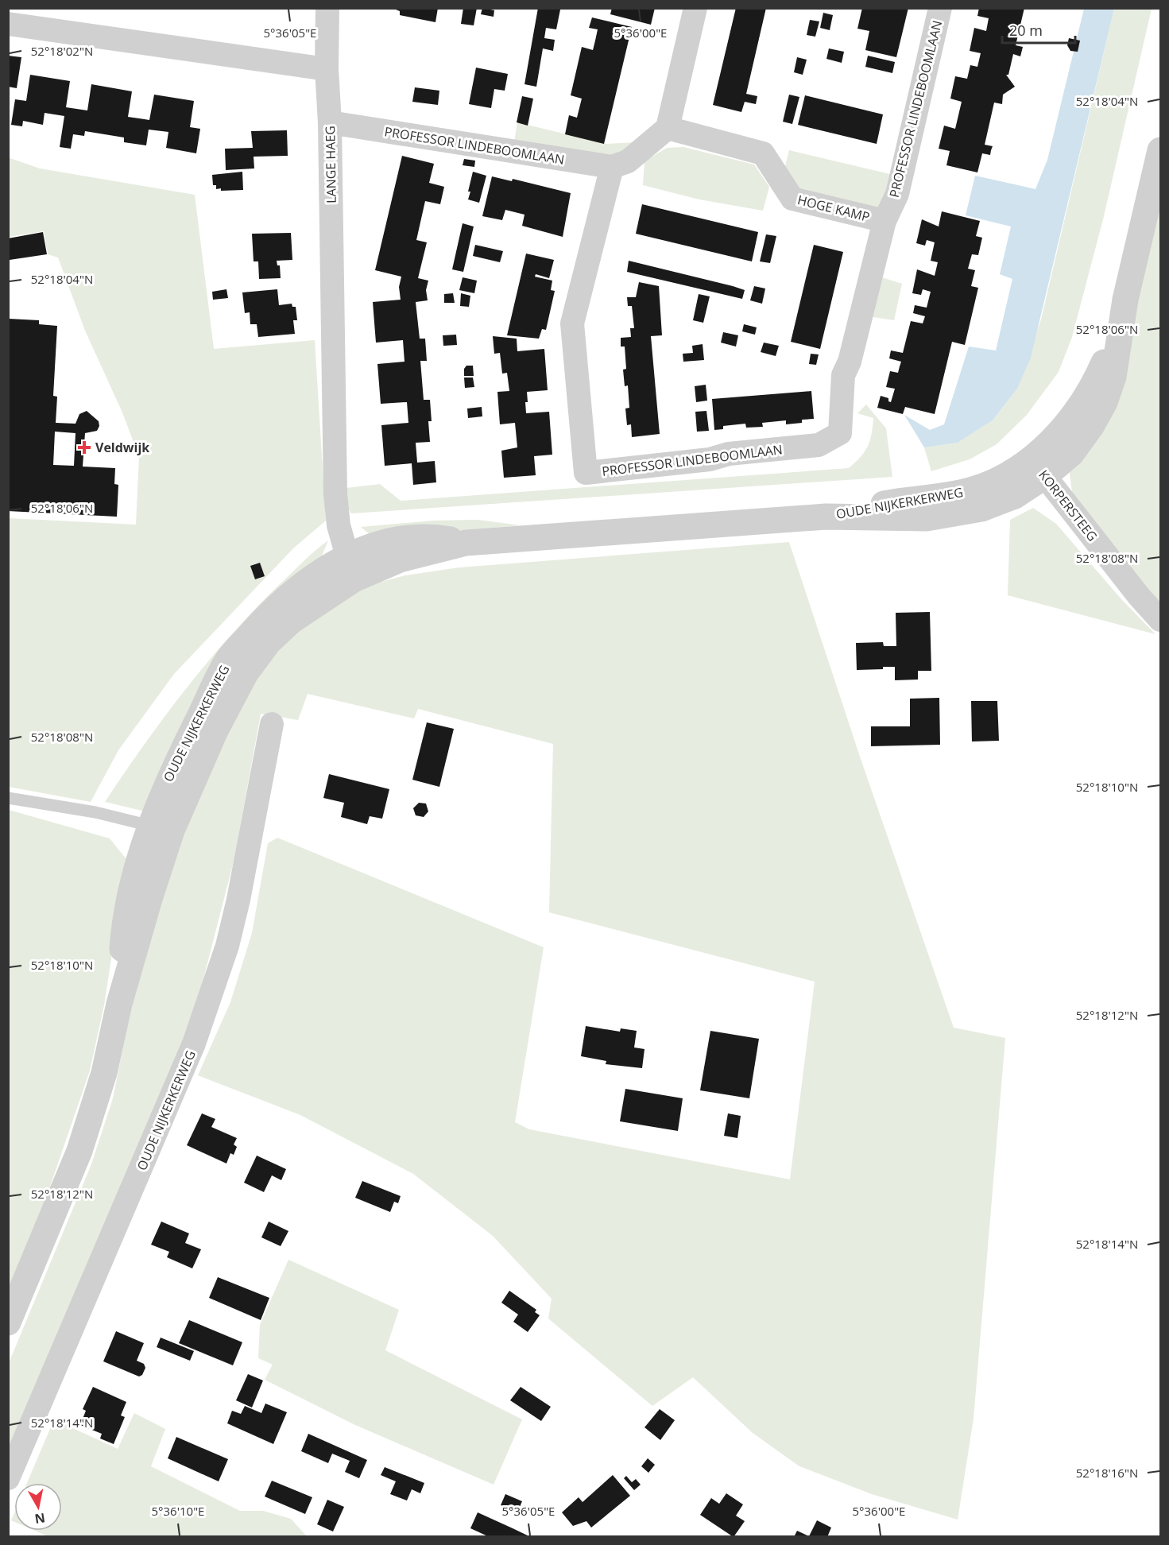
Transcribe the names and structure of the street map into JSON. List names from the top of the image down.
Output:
{
  "streets": {
    "street": [
      "PROFESSOR LINDEBOOMLAAN",
      "LANGE HAEG",
      "HOGE KAMP",
      "OUDE NIJKERKERWEG",
      "KORPERSTEEG"
    ]
  },
  "crossings": [
    ["PROFESSOR LINDEBOOMLAAN", "LANGE HAEG"],
    ["PROFESSOR LINDEBOOMLAAN", "HOGE KAMP"],
    ["LANGE HAEG", "OUDE NIJKERKERWEG"],
    ["OUDE NIJKERKERWEG", "KORPERSTEEG"]
  ],
  "places": {
    "health": ["Veldwijk"]
  },
  "scale_bar": "20 m",
  "north": "bottom",
  "coordinates": [
    "5°36'05\"E",
    "5°36'00\"E",
    "52°18'02\"N",
    "52°18'04\"N",
    "52°18'06\"N",
    "52°18'08\"N",
    "52°18'10\"N",
    "52°18'12\"N",
    "52°18'14\"N",
    "52°18'16\"N",
    "5°36'10\"E"
  ]
}
